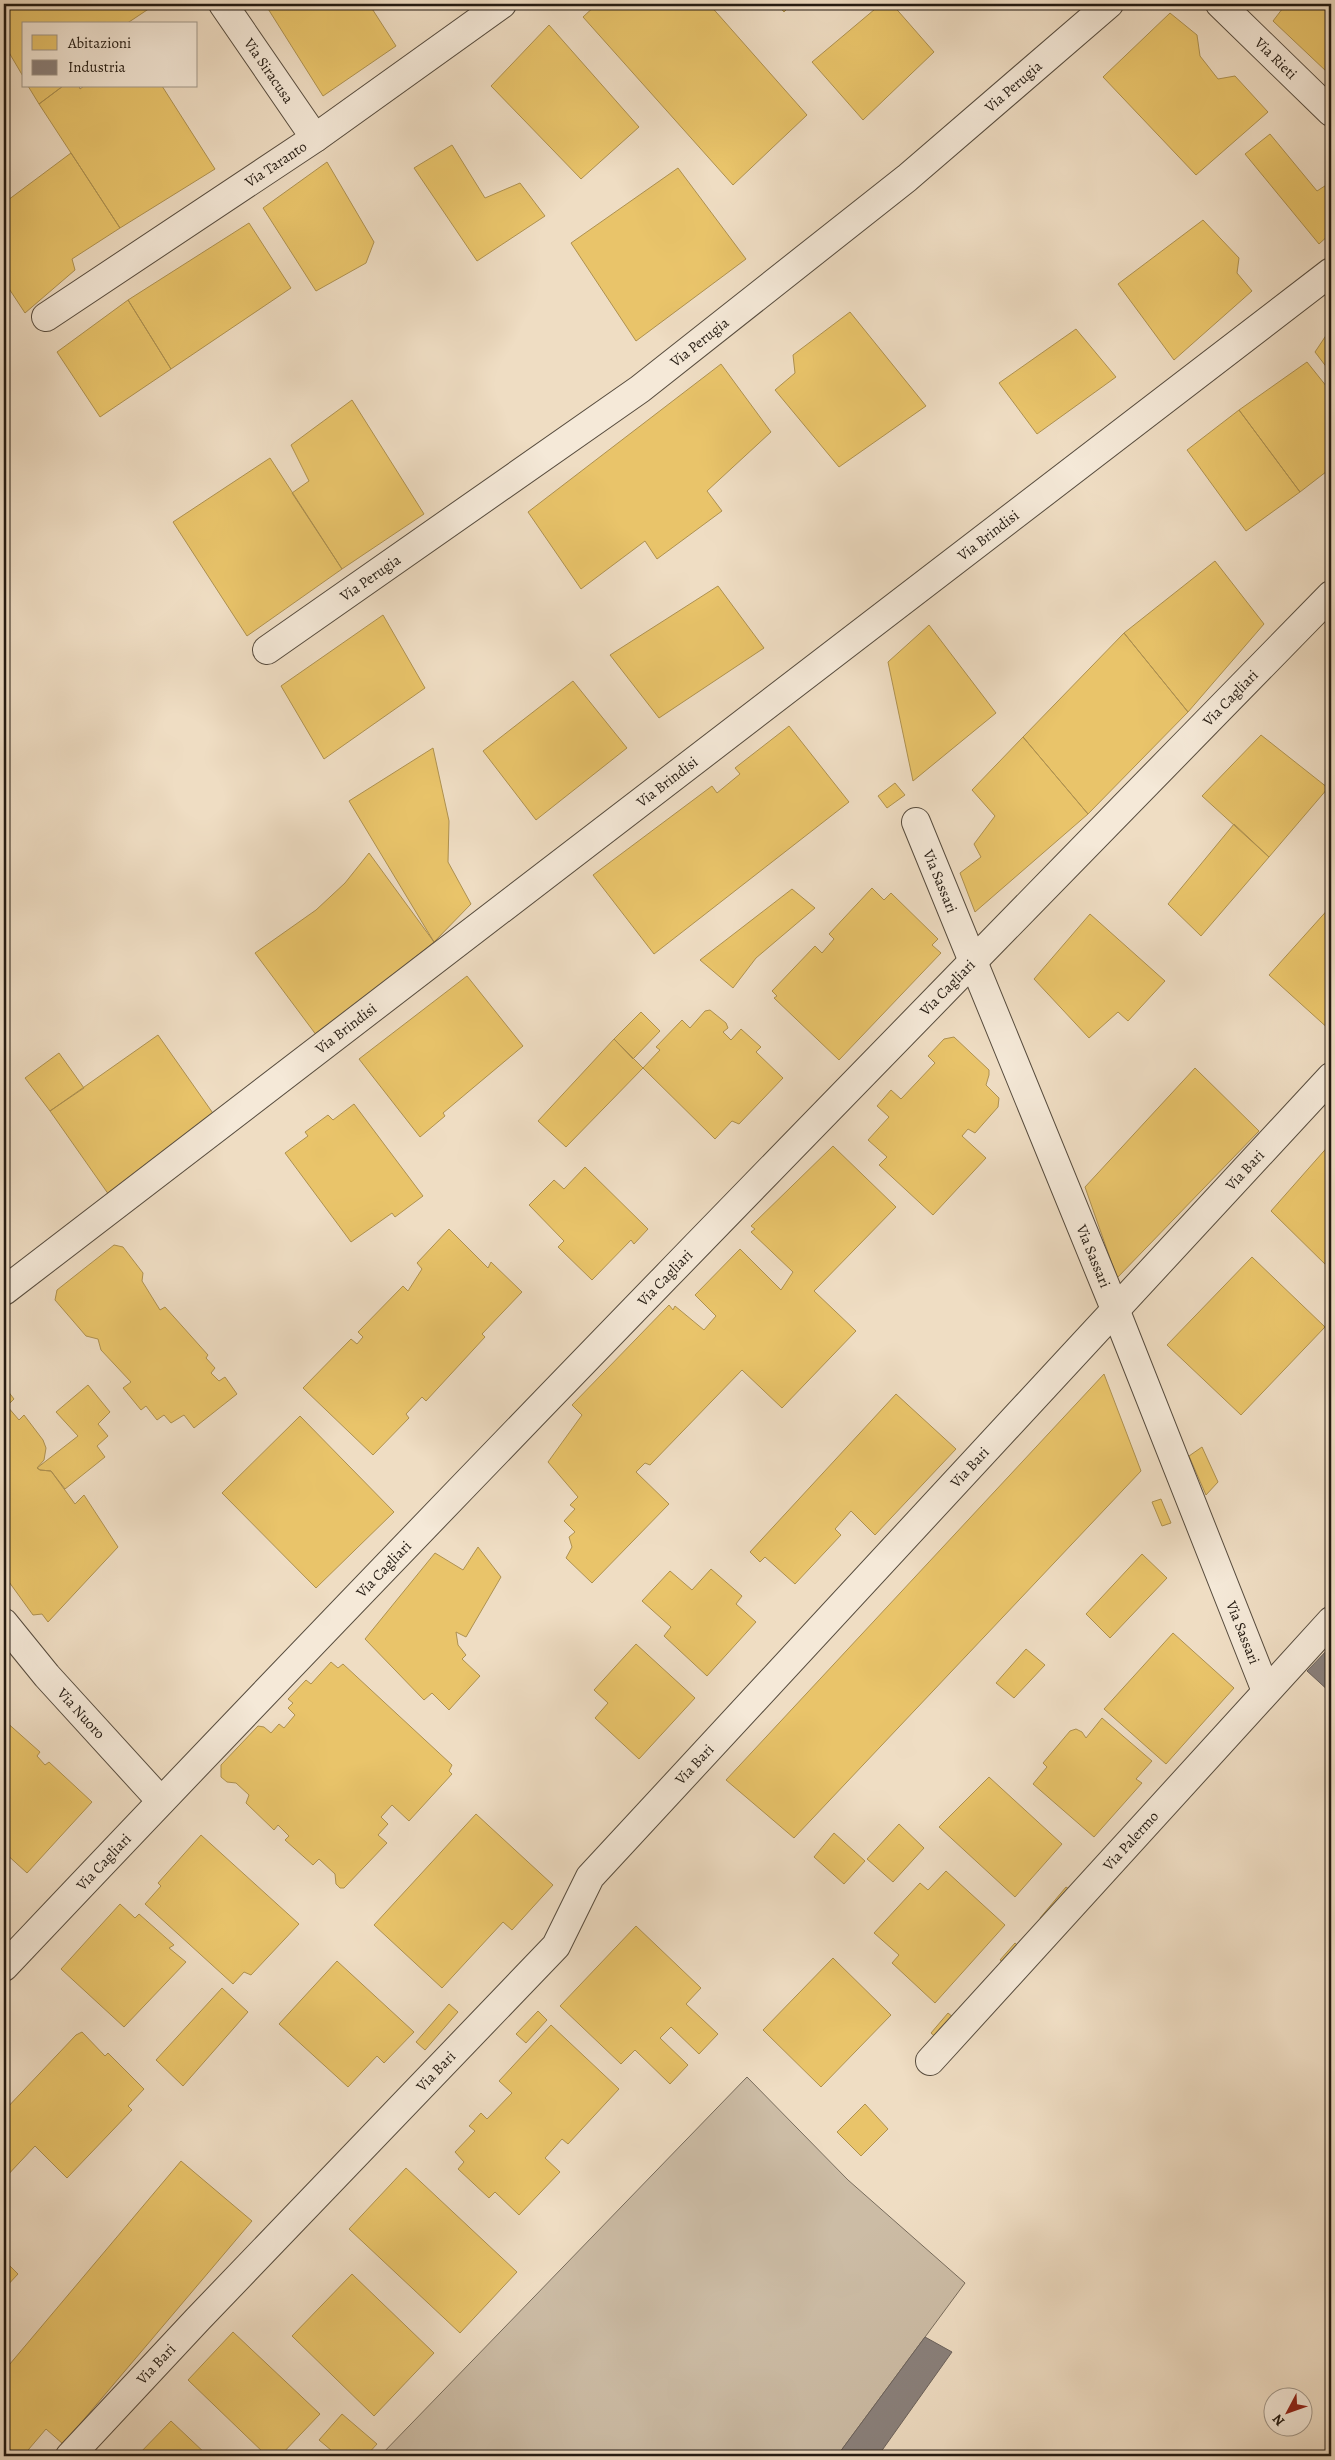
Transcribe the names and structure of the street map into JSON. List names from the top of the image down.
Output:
{
  "streets": {
    "street": [
      "Via Rieti",
      "Via Siracusa",
      "Via Perugia",
      "Via Taranto",
      "Via Brindisi",
      "Via Cagliari",
      "Via Sassari",
      "Via Bari",
      "Via Nuoro",
      "Via Palermo"
    ]
  },
  "crossings": [
    ["Via Siracusa", "Via Taranto"],
    ["Via Cagliari", "Via Sassari"],
    ["Via Cagliari", "Via Nuoro"],
    ["Via Sassari", "Via Bari"],
    ["Via Sassari", "Via Palermo"]
  ],
  "legend": ["Abitazioni", "Industria"],
  "north": "bottom left"
}
